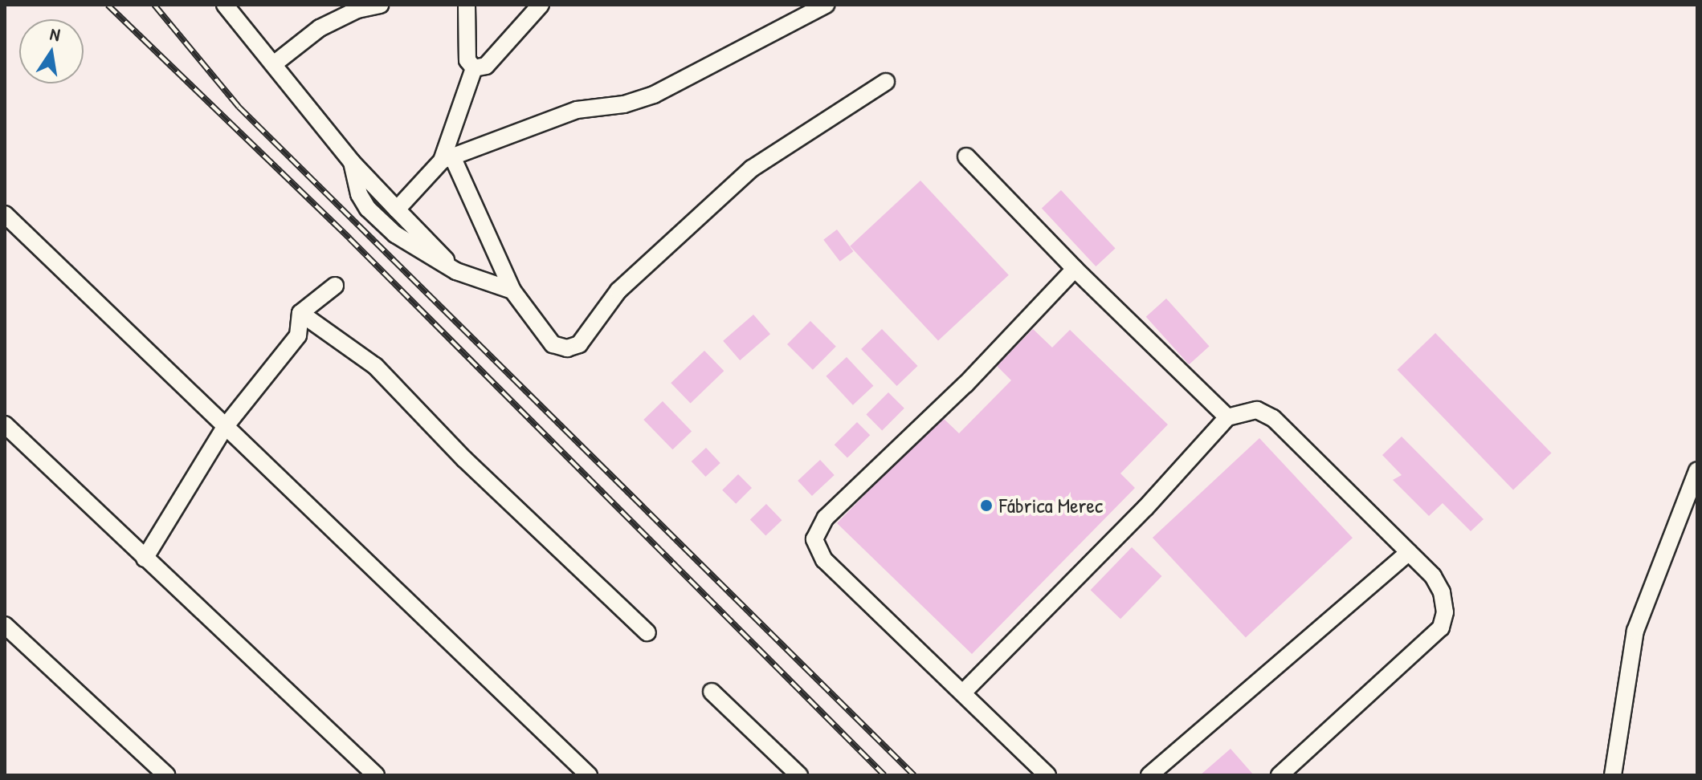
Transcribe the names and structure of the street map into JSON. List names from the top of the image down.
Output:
{
  "places": ["Fábrica Merec"],
  "north": "top"
}
